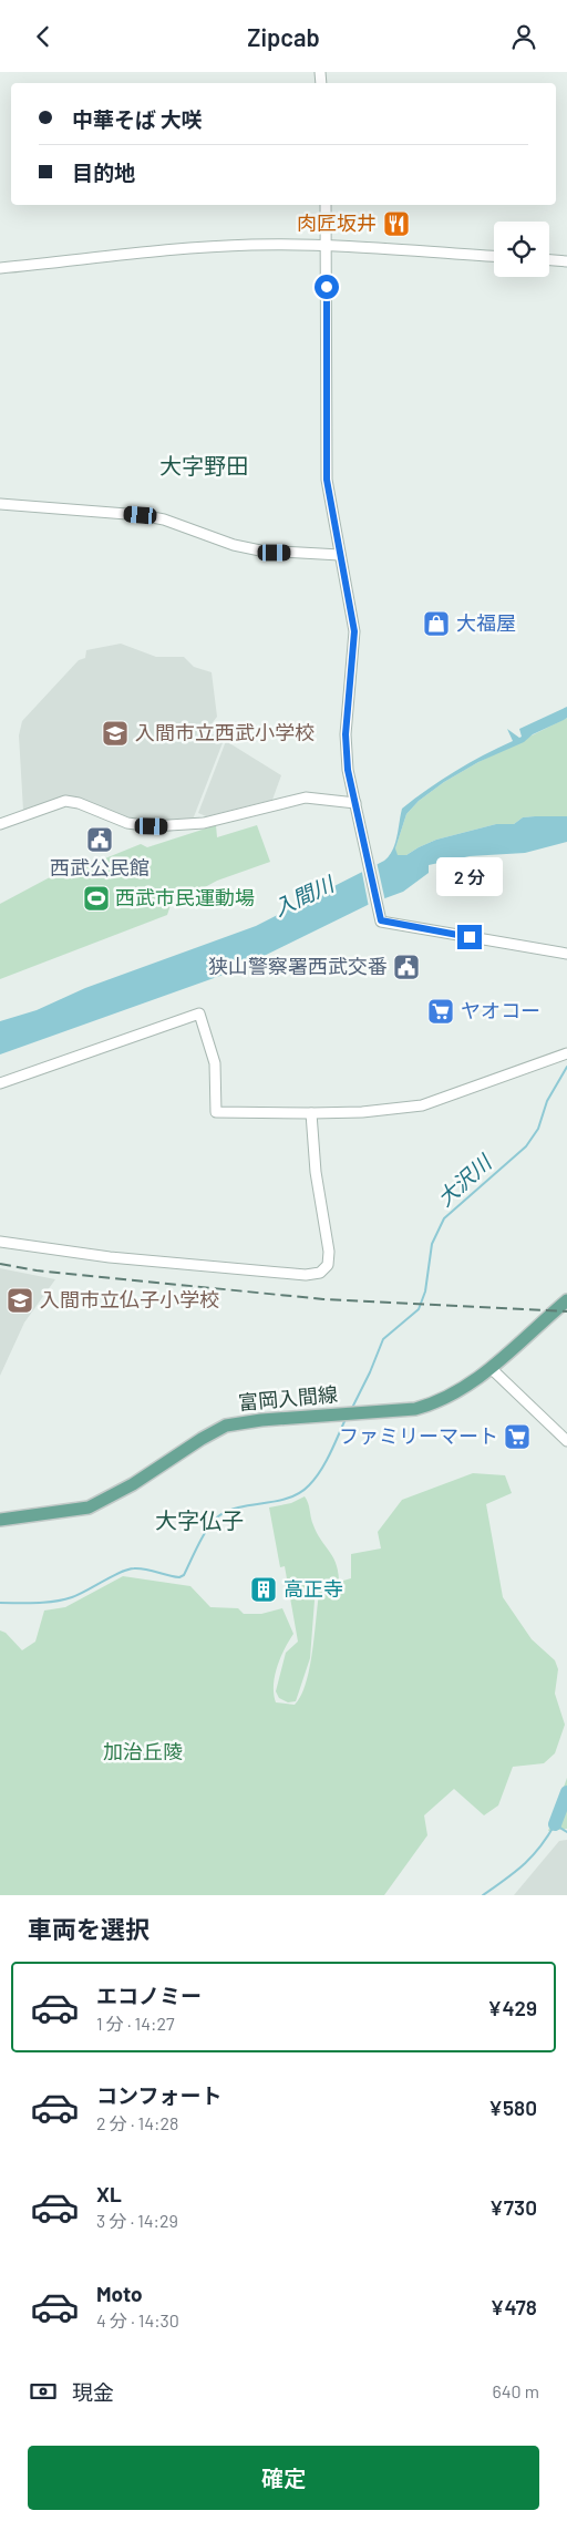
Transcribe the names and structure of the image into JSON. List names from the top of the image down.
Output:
{
  "streets": {
    "main road": ["富岡入間線"]
  },
  "districts": ["大字野田", "大字仏子"],
  "water": ["入間川", "大沢川"],
  "parks": ["加治丘陵"],
  "places": {
    "restaurant": ["肉匠坂井"],
    "shop": ["大福屋"],
    "school or university": ["入間市立西武小学校", "入間市立仏子小学校"],
    "public building": ["西武公民館", "狭山警察署西武交番"],
    "sports": ["西武市民運動場"],
    "supermarket": ["ヤオコー", "ファミリーマート"],
    "building": ["高正寺"]
  },
  "page": {
    "header": "Zipcab",
    "banner": ["中華そば 大咲", "目的地"],
    "bubble": "2 分",
    "heading": "車両を選択",
    "list": [
      {
        "name": "エコノミー",
        "note": "1 分 · 14:27",
        "value": "¥429"
      },
      {
        "name": "コンフォート",
        "note": "2 分 · 14:28",
        "value": "¥580"
      },
      {
        "name": "XL",
        "note": "3 分 · 14:29",
        "value": "¥730"
      },
      {
        "name": "Moto",
        "note": "4 分 · 14:30",
        "value": "¥478"
      }
    ],
    "pay": ["現金", "640 m"],
    "buttons": "確定"
  }
}
